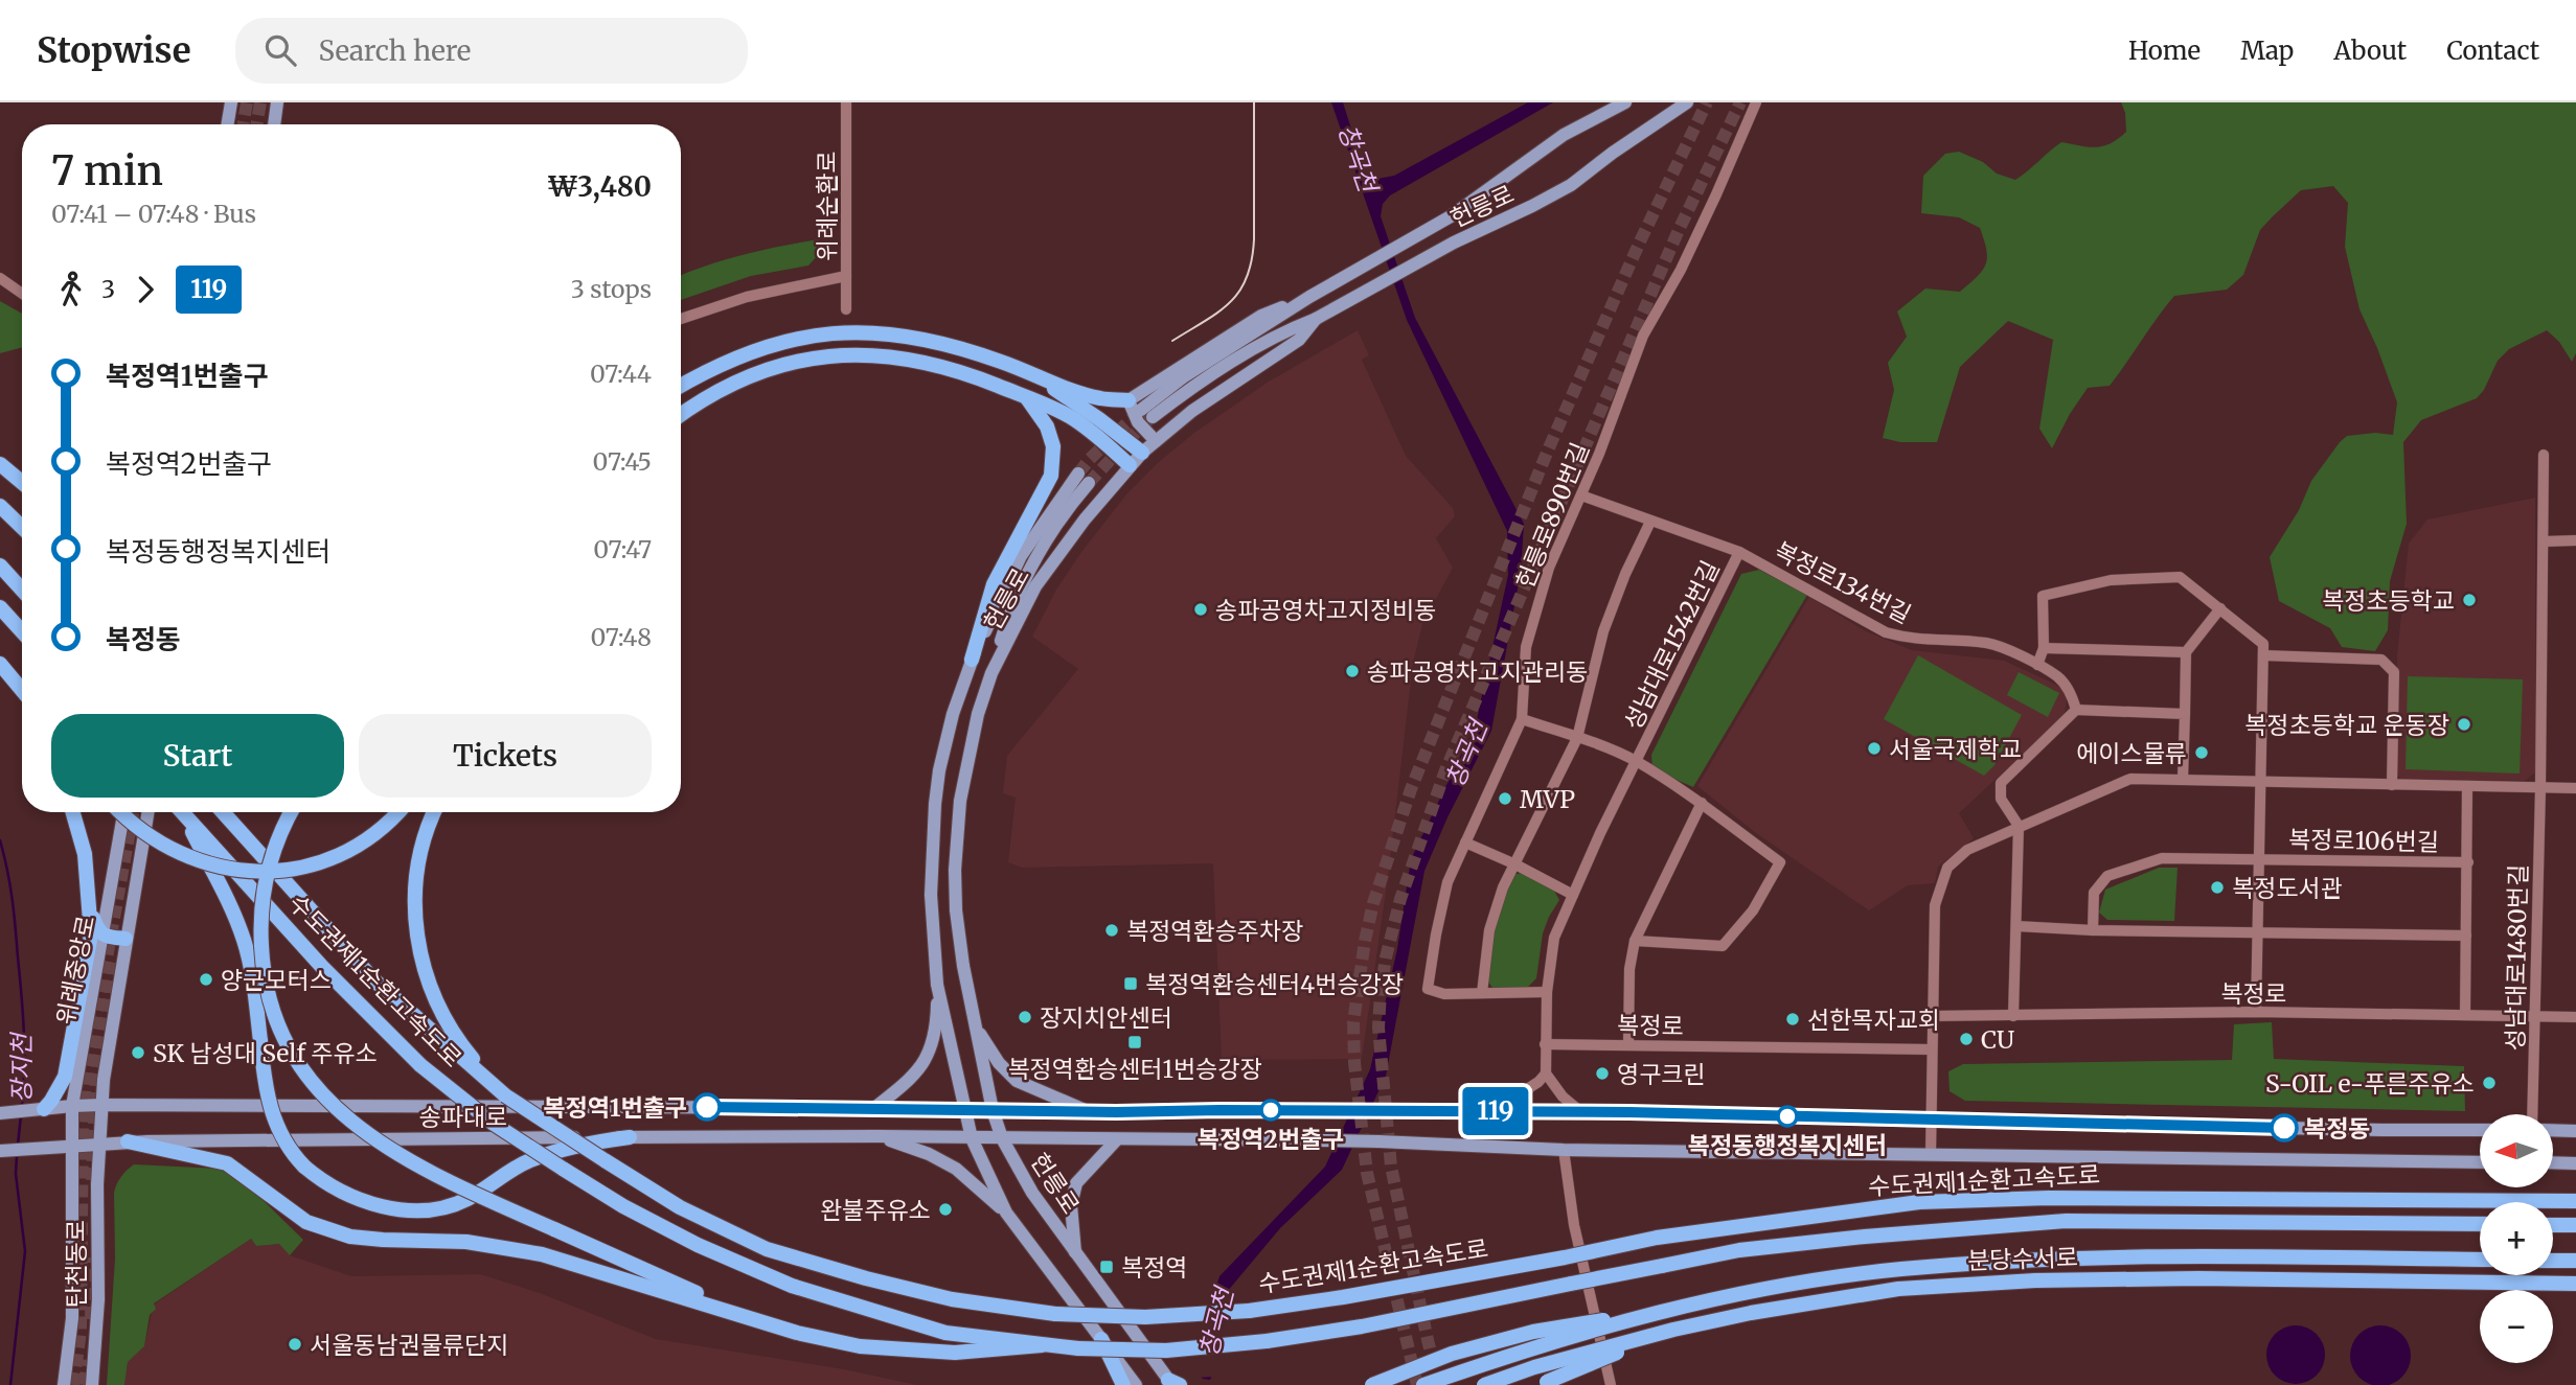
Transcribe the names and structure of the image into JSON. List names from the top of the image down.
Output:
{
  "streets": {
    "highway": ["수도권제1순환고속도로", "분당수서로"],
    "main road": [
      "헌릉로",
      "위례중앙로",
      "송파대로",
      "탄천동로"
    ],
    "street": [
      "위례순환로",
      "헌릉로890번길",
      "복정로134번길",
      "성남대로1542번길",
      "복정로106번길",
      "성남대로1480번길",
      "복정로"
    ]
  },
  "crossings": [
    ["헌릉로", "송파대로"],
    ["헌릉로890번길", "성남대로1542번길"],
    ["복정로134번길", "성남대로1542번길"],
    ["성남대로1542번길", "복정로"],
    ["복정로106번길", "복정로"],
    ["성남대로1480번길", "복정로"],
    ["위례중앙로", "송파대로"],
    ["위례중앙로", "탄천동로"],
    ["송파대로", "탄천동로"]
  ],
  "water": ["창곡천", "장지천"],
  "places": {
    "other": [
      "복정초등학교",
      "송파공영차고지정비동",
      "송파공영차고지관리동",
      "복정초등학교 운동장",
      "서울국제학교",
      "에이스물류",
      "MVP",
      "복정도서관",
      "복정역환승주차장",
      "양군모터스",
      "장지치안센터",
      "선한목자교회",
      "CU",
      "SK 남성대 Self 주유소",
      "영구크린",
      "S-OIL e-푸른주유소",
      "복정역1번출구",
      "복정역2번출구",
      "복정동행정복지센터",
      "복정동",
      "완불주유소",
      "서울동남권물류단지"
    ],
    "transit": ["복정역환승센터4번승강장", "복정역환승센터1번승강장", "복정역"]
  },
  "lines": ["bus line 119"],
  "north": "left",
  "page": {
    "header": "Stopwise",
    "search": "Search here",
    "nav": [
      "Home",
      "Map",
      "About",
      "Contact"
    ],
    "on_map": "119",
    "heading": ["7 min", "07:41 – 07:48 · Bus", "₩3,480"],
    "legs": ["3", "119", "3 stops"],
    "list": [
      {
        "name": "복정역1번출구",
        "value": "07:44"
      },
      {
        "name": "복정역2번출구",
        "value": "07:45"
      },
      {
        "name": "복정동행정복지센터",
        "value": "07:47"
      },
      {
        "name": "복정동",
        "value": "07:48"
      }
    ],
    "buttons": ["Start", "Tickets"],
    "map_buttons": ["+", "−"]
  }
}
